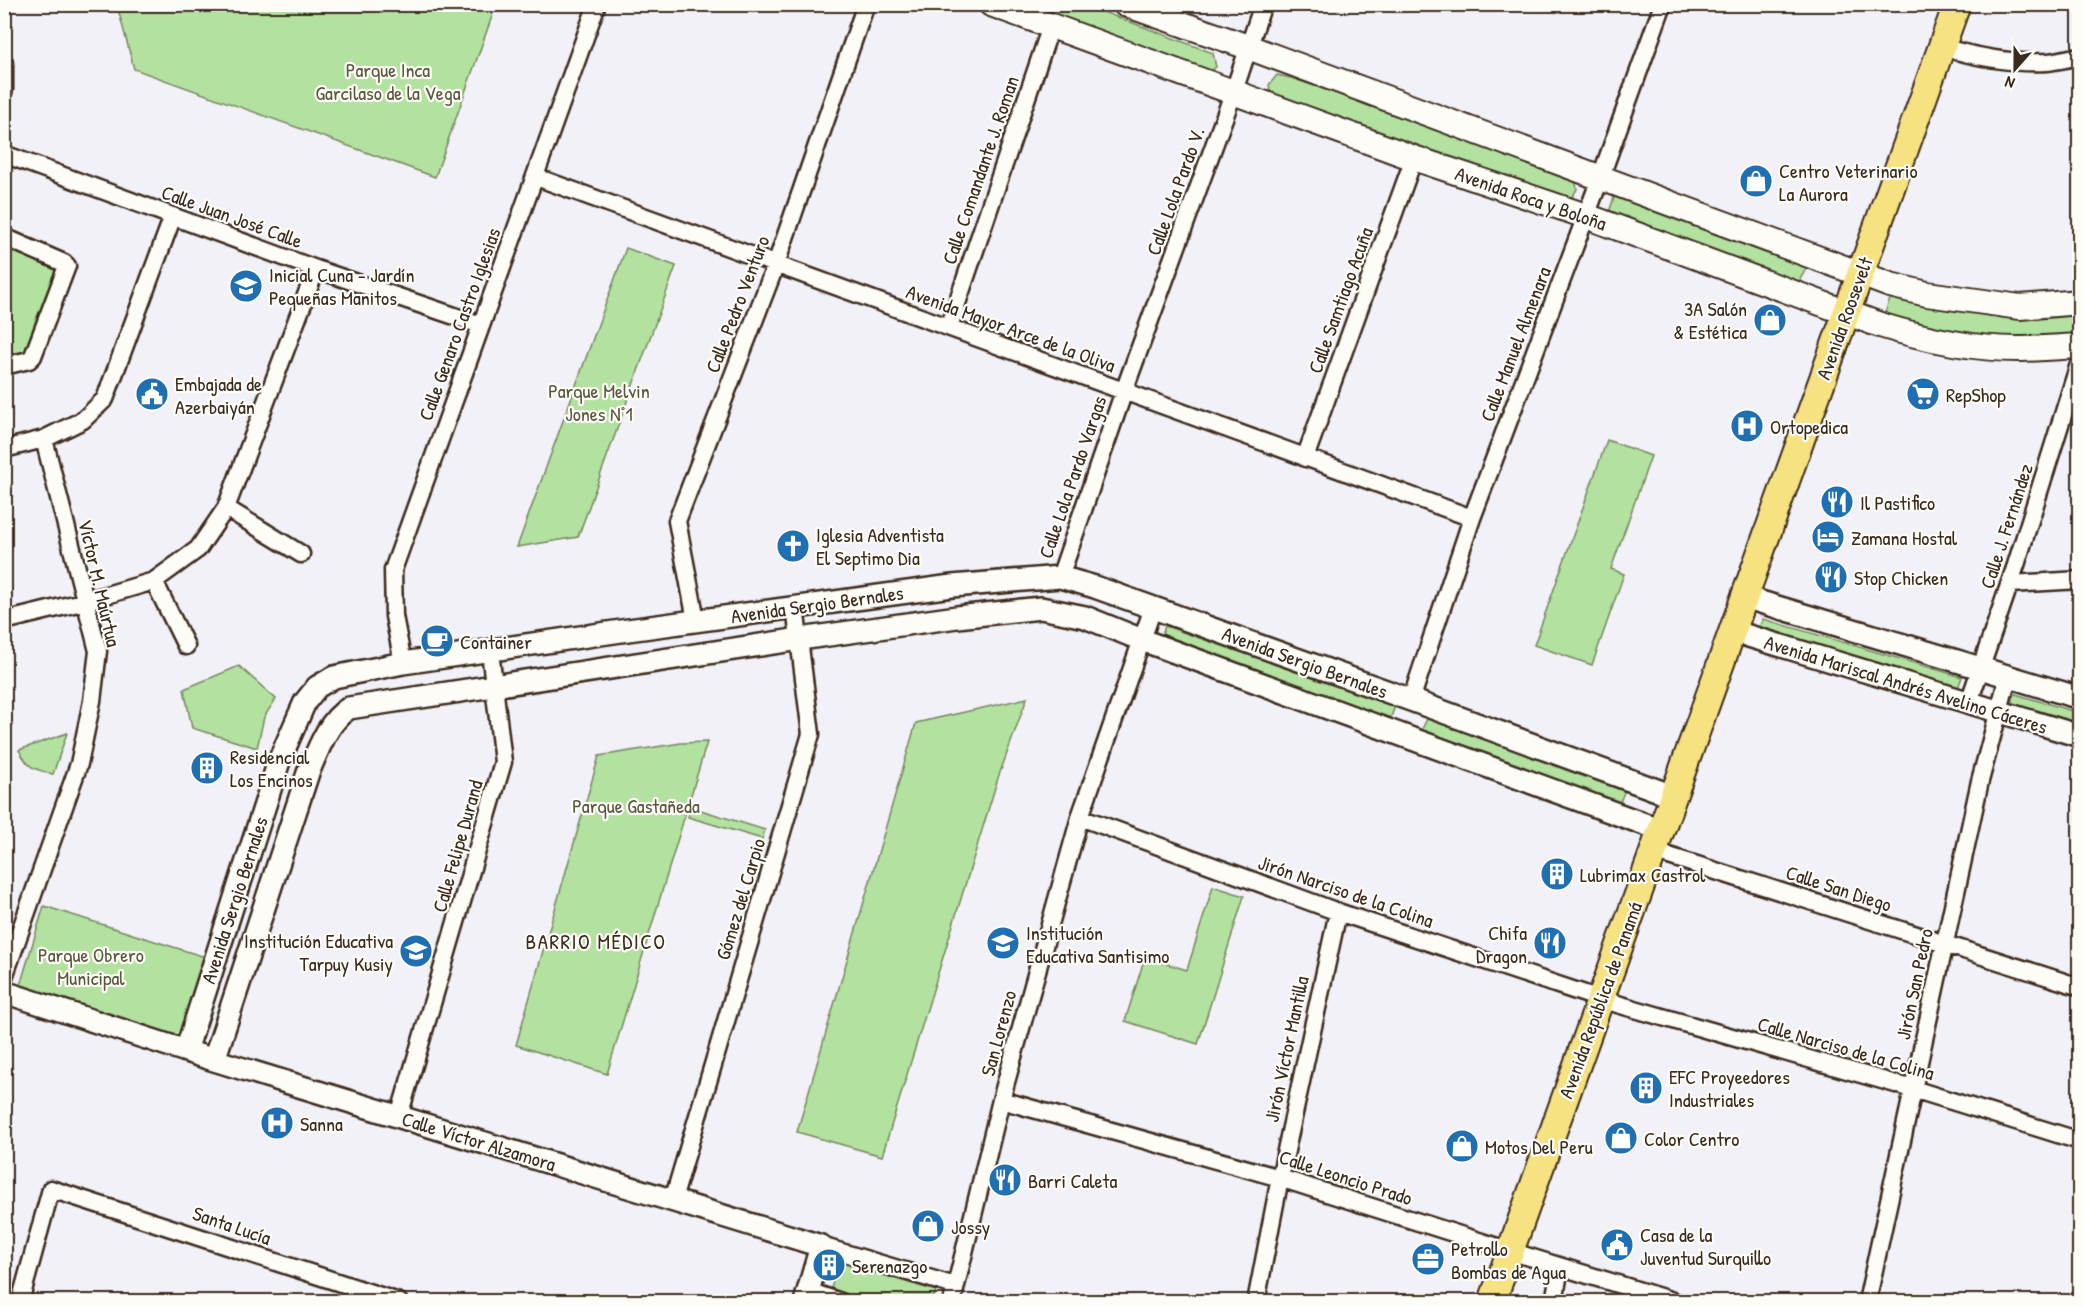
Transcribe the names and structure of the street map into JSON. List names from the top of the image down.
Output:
{
  "streets": {
    "main road": ["Avenida Roca y Boloña", "Avenida Roosevelt", "Avenida República de Panamá"],
    "street": [
      "Calle Comandante J. Roman",
      "Calle Lola Pardo V.",
      "Calle Juan José Calle",
      "Calle Samtiago Acuña",
      "Calle Pedro Venturo",
      "Calle Genaro Castro Iglesias",
      "Avenida Mayor Arce de la Oliva",
      "Calle Manuel Almenara",
      "Calle Lola Pardo Vargas",
      "Calle J. Fernández",
      "Víctor M. Maúrtua",
      "Avenida Sergio Bernales",
      "Avenida Mariscal Andrés Avelino Cáceres",
      "Calle Felipe Durand",
      "Calle San Diego",
      "Jirón Narciso de la Colina",
      "Gómez del Carpio",
      "Jirón San Pedro",
      "San Lorenzo",
      "Calle Narciso de la Colina",
      "Jirón Víctor Mantilla",
      "Calle Víctor Alzamora",
      "Calle Leoncio Prado",
      "Santa Lucía"
    ]
  },
  "crossings": [
    ["Calle Comandante J. Roman", "Avenida Roca y Boloña"],
    ["Calle Comandante J. Roman", "Avenida Mayor Arce de la Oliva"],
    ["Calle Lola Pardo V.", "Avenida Roca y Boloña"],
    ["Calle Lola Pardo V.", "Avenida Mayor Arce de la Oliva"],
    ["Calle Lola Pardo V.", "Calle Lola Pardo Vargas"],
    ["Avenida Roca y Boloña", "Calle Samtiago Acuña"],
    ["Avenida Roca y Boloña", "Avenida Roosevelt"],
    ["Avenida Roca y Boloña", "Calle Manuel Almenara"],
    ["Calle Juan José Calle", "Calle Genaro Castro Iglesias"],
    ["Calle Samtiago Acuña", "Avenida Mayor Arce de la Oliva"],
    ["Calle Pedro Venturo", "Avenida Mayor Arce de la Oliva"],
    ["Calle Pedro Venturo", "Avenida Sergio Bernales"],
    ["Avenida Roosevelt", "Avenida Mariscal Andrés Avelino Cáceres"],
    ["Avenida Roosevelt", "Avenida República de Panamá"],
    ["Calle Genaro Castro Iglesias", "Avenida Mayor Arce de la Oliva"],
    ["Calle Genaro Castro Iglesias", "Avenida Sergio Bernales"],
    ["Avenida Mayor Arce de la Oliva", "Calle Manuel Almenara"],
    ["Avenida Mayor Arce de la Oliva", "Calle Lola Pardo Vargas"],
    ["Calle Manuel Almenara", "Avenida Sergio Bernales"],
    ["Calle Lola Pardo Vargas", "Avenida Sergio Bernales"],
    ["Calle J. Fernández", "Avenida Mariscal Andrés Avelino Cáceres"],
    ["Avenida Sergio Bernales", "Calle Felipe Durand"],
    ["Avenida Sergio Bernales", "Calle San Diego"],
    ["Avenida Sergio Bernales", "Gómez del Carpio"],
    ["Avenida Sergio Bernales", "Avenida República de Panamá"],
    ["Avenida Sergio Bernales", "San Lorenzo"],
    ["Avenida Sergio Bernales", "Calle Víctor Alzamora"],
    ["Avenida Mariscal Andrés Avelino Cáceres", "Jirón San Pedro"],
    ["Avenida Mariscal Andrés Avelino Cáceres", "Avenida República de Panamá"],
    ["Calle Felipe Durand", "Calle Víctor Alzamora"],
    ["Calle San Diego", "Jirón San Pedro"],
    ["Calle San Diego", "Avenida República de Panamá"],
    ["Jirón Narciso de la Colina", "Avenida República de Panamá"],
    ["Jirón Narciso de la Colina", "San Lorenzo"],
    ["Jirón Narciso de la Colina", "Calle Narciso de la Colina"],
    ["Jirón Narciso de la Colina", "Jirón Víctor Mantilla"],
    ["Gómez del Carpio", "Calle Víctor Alzamora"],
    ["Jirón San Pedro", "Calle Narciso de la Colina"],
    ["Avenida República de Panamá", "Calle Narciso de la Colina"],
    ["Avenida República de Panamá", "Calle Leoncio Prado"],
    ["San Lorenzo", "Calle Víctor Alzamora"],
    ["San Lorenzo", "Calle Leoncio Prado"],
    ["Jirón Víctor Mantilla", "Calle Leoncio Prado"]
  ],
  "districts": ["BARRIO MÉDICO"],
  "parks": [
    "Parque Inca Garcilaso de la Vega",
    "Parque Melvin Jones N°1",
    "Parque Gastañeda",
    "Parque Obrero Municipal"
  ],
  "places": {
    "shop": [
      "Centro Veterinario La Aurora",
      "3A Salón & Estética",
      "Color Centro",
      "Motos Del Peru",
      "Jossy"
    ],
    "school or university": ["Inicial Cuna - Jardín Pequeñas Manitos", "Institución Educativa Santisimo", "Institución Educativa Tarpuy Kusiy"],
    "public building": ["Embajada de Azerbaiyán", "Casa de la Juventud Surquillo"],
    "supermarket": ["RepShop"],
    "hospital": ["Ortopedica", "Sanna"],
    "restaurant": [
      "Il Pastifico",
      "Stop Chicken",
      "Chifa Dragon",
      "Barri Caleta"
    ],
    "hotel": ["Zamana Hostal"],
    "church": ["Iglesia Adventista El Septimo Dia"],
    "cafe": ["Container"],
    "building": [
      "Residencial Los Encinos",
      "Lubrimax Castrol",
      "EFC Proyeedores Industriales",
      "Serenazgo"
    ],
    "office": ["Petrollo Bombas de Agua"]
  },
  "north": "bottom"
}
